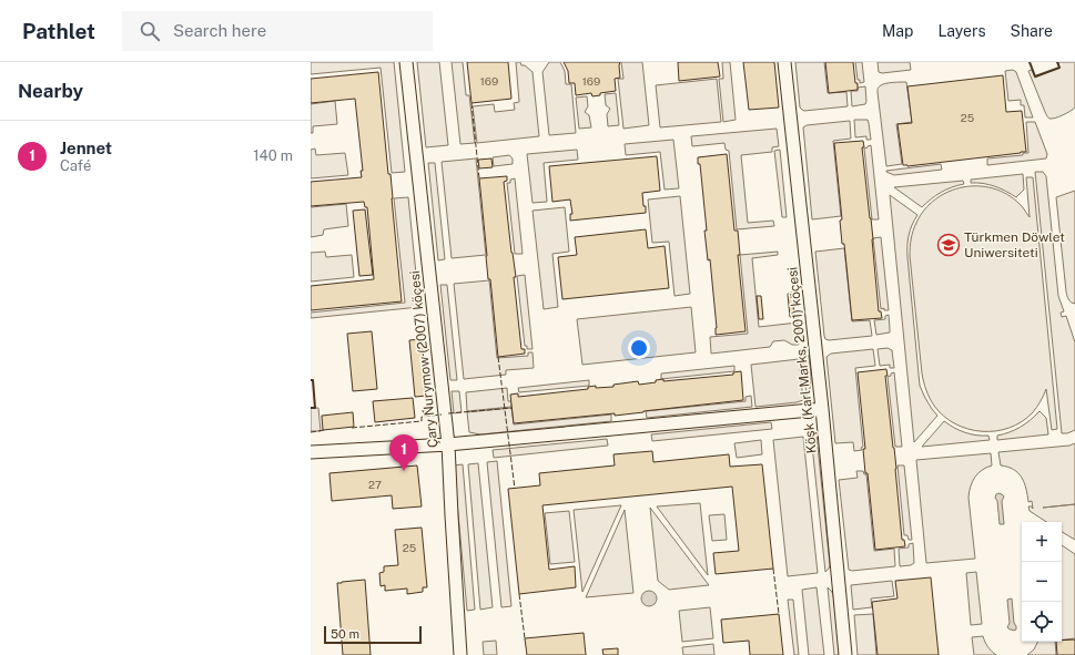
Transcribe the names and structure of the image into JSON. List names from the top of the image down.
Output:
{
  "streets": {
    "street": ["Çary Nurymow (2007) köçesi", "Köşk (Karl Marks, 2001) köçesi"]
  },
  "places": {
    "school or university": ["Türkmen Döwlet Uniwersiteti"]
  },
  "house_numbers": [
    "169",
    "169",
    "25",
    "27",
    "25"
  ],
  "scale_bar": "50 m",
  "page": {
    "header": "Pathlet",
    "search": "Search here",
    "nav": ["Map", "Layers", "Share"],
    "heading": "Nearby",
    "list": [
      {
        "mark": "1",
        "name": "Jennet",
        "note": "Café",
        "value": "140 m"
      }
    ],
    "pins": "1",
    "map_buttons": ["+", "−"],
    "scale": "50 m"
  }
}
